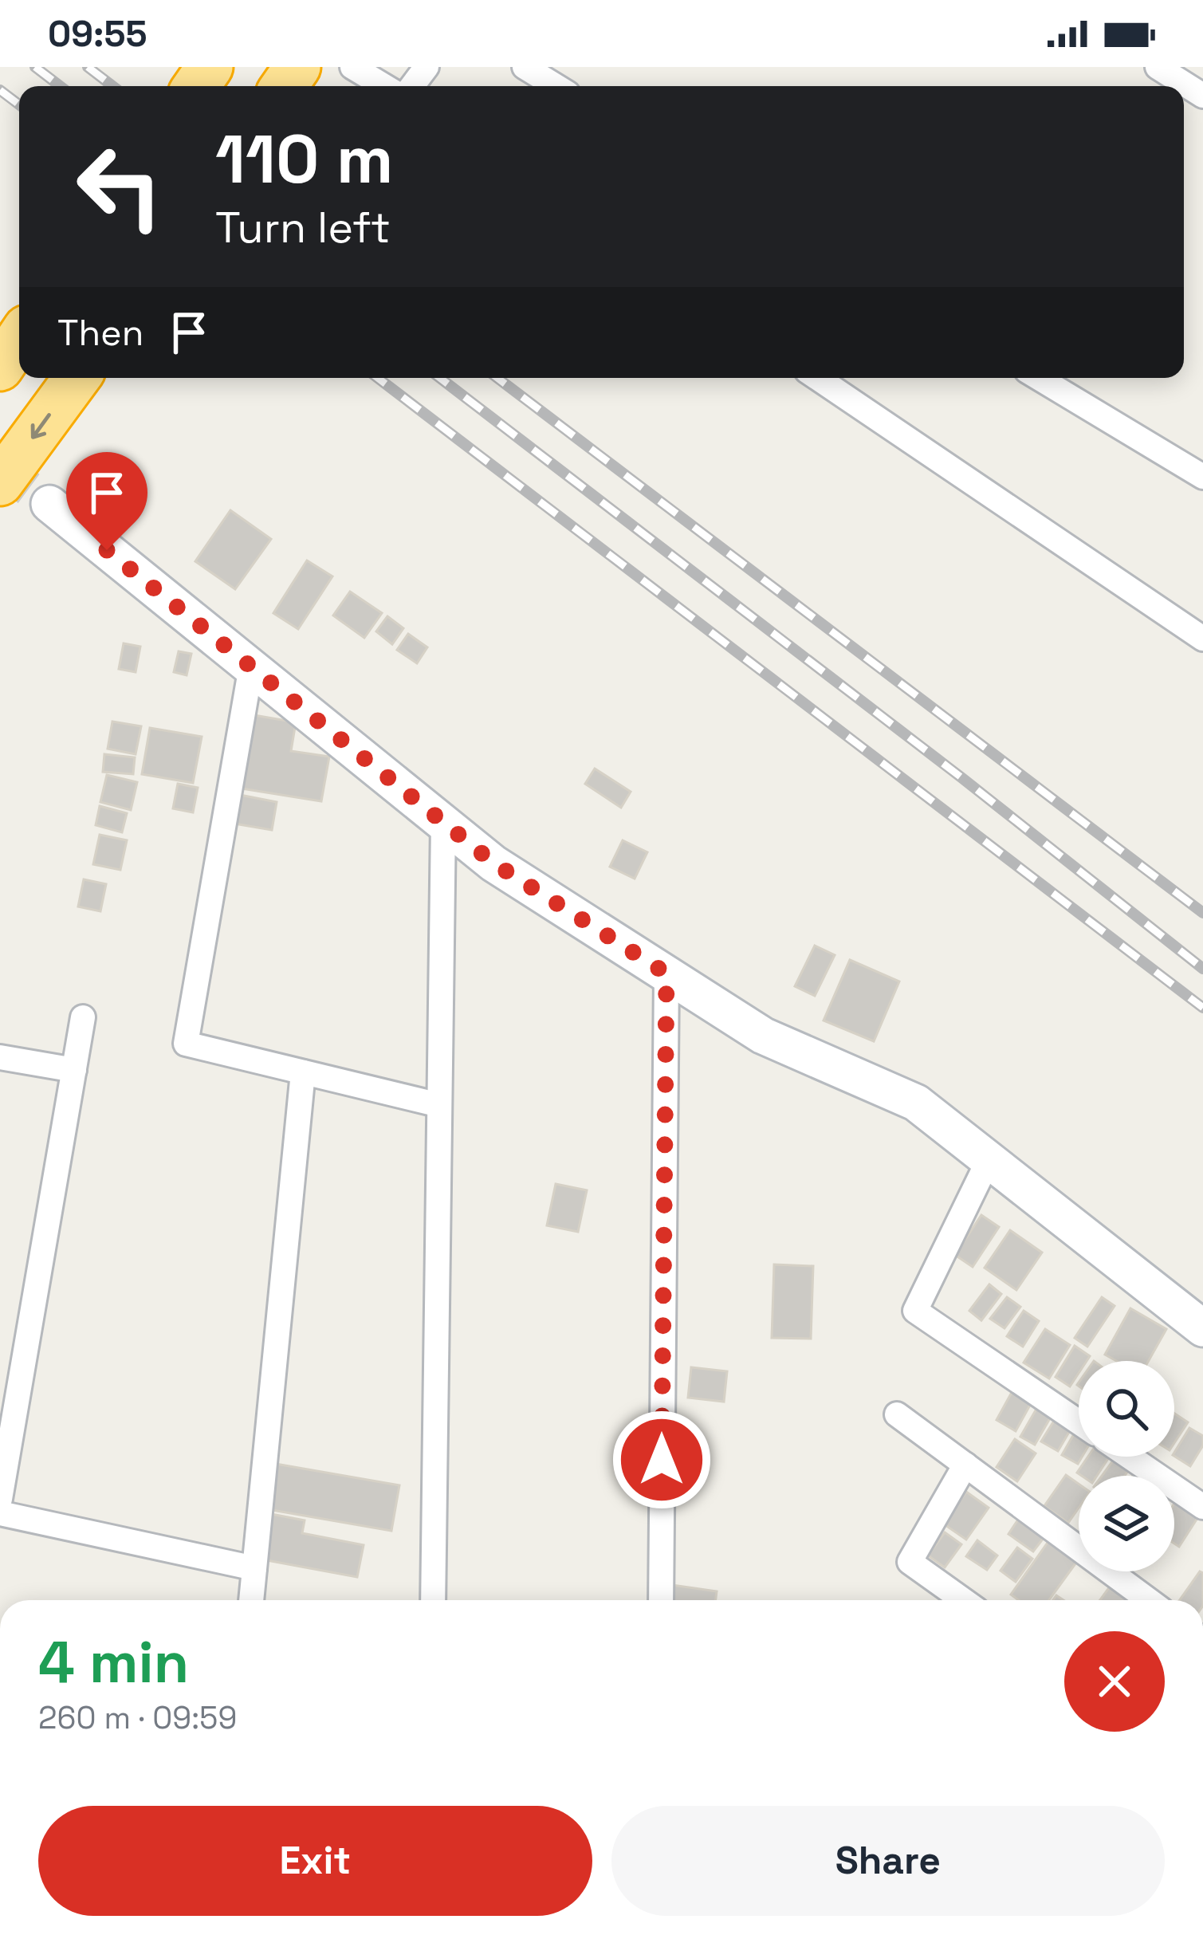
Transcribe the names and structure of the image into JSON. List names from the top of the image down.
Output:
{
  "page": {
    "status": "09:55",
    "turn": ["110 m", "Turn left"],
    "then": "Then",
    "heading": ["4 min", "260 m · 09:59"],
    "buttons": ["Exit", "Share"]
  }
}
